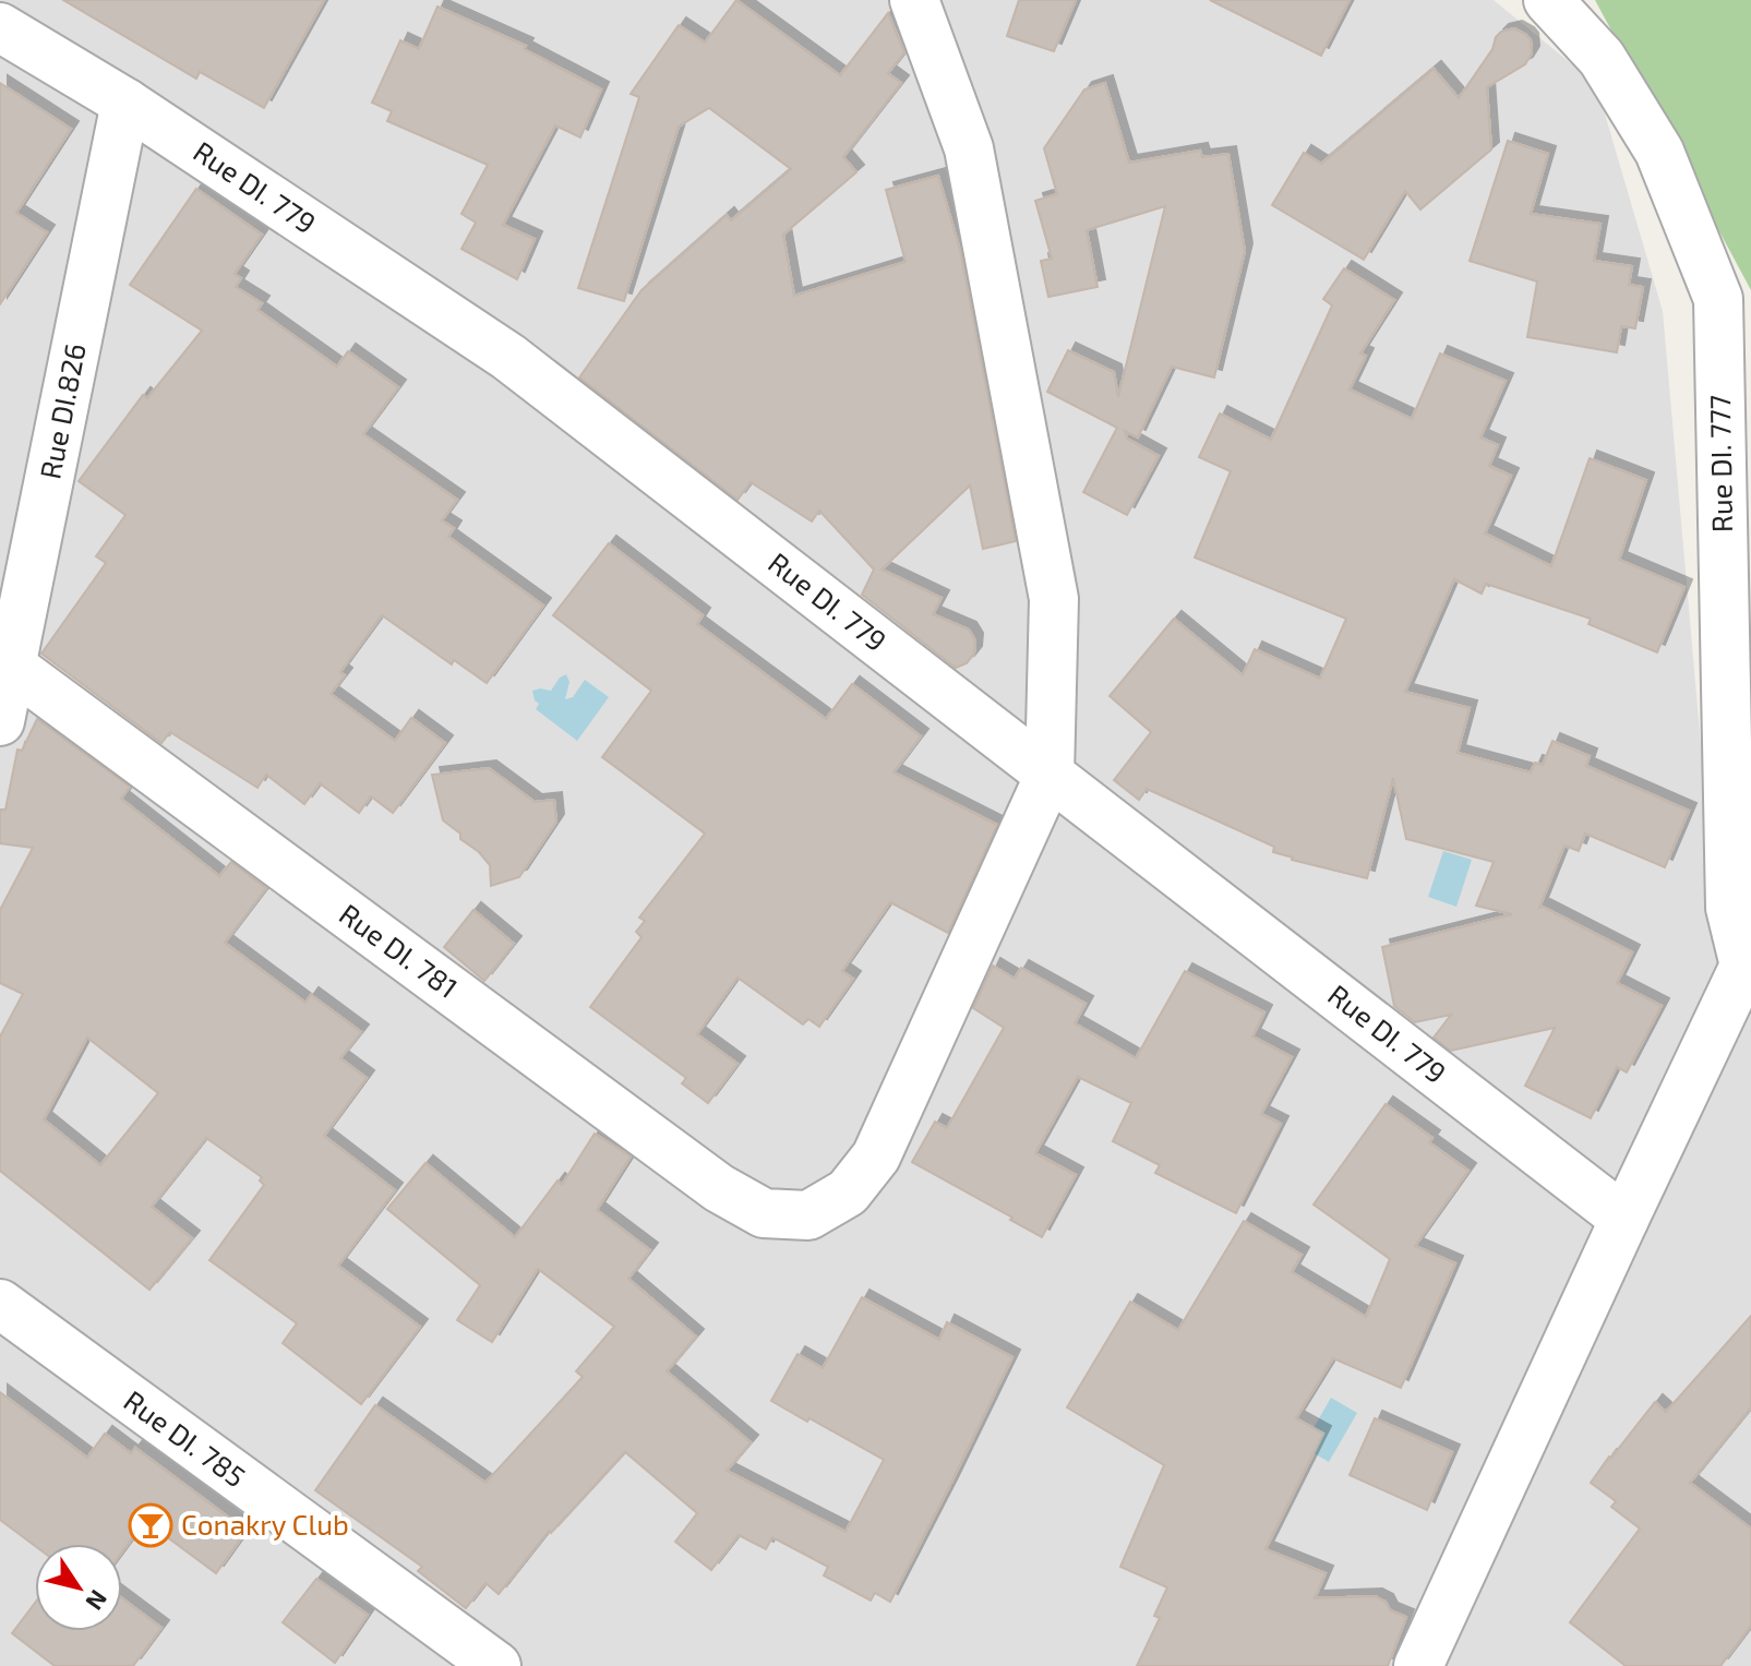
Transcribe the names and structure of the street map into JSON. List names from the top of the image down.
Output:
{
  "streets": {
    "street": [
      "Rue DI. 779",
      "Rue DI.826",
      "Rue DI. 777",
      "Rue DI. 781",
      "Rue DI. 785"
    ]
  },
  "crossings": [
    ["Rue DI. 779", "Rue DI.826"],
    ["Rue DI. 779", "Rue DI. 781"],
    ["Rue DI.826", "Rue DI. 781"]
  ],
  "places": {
    "bar": ["Conakry Club"]
  },
  "north": "bottom right"
}
